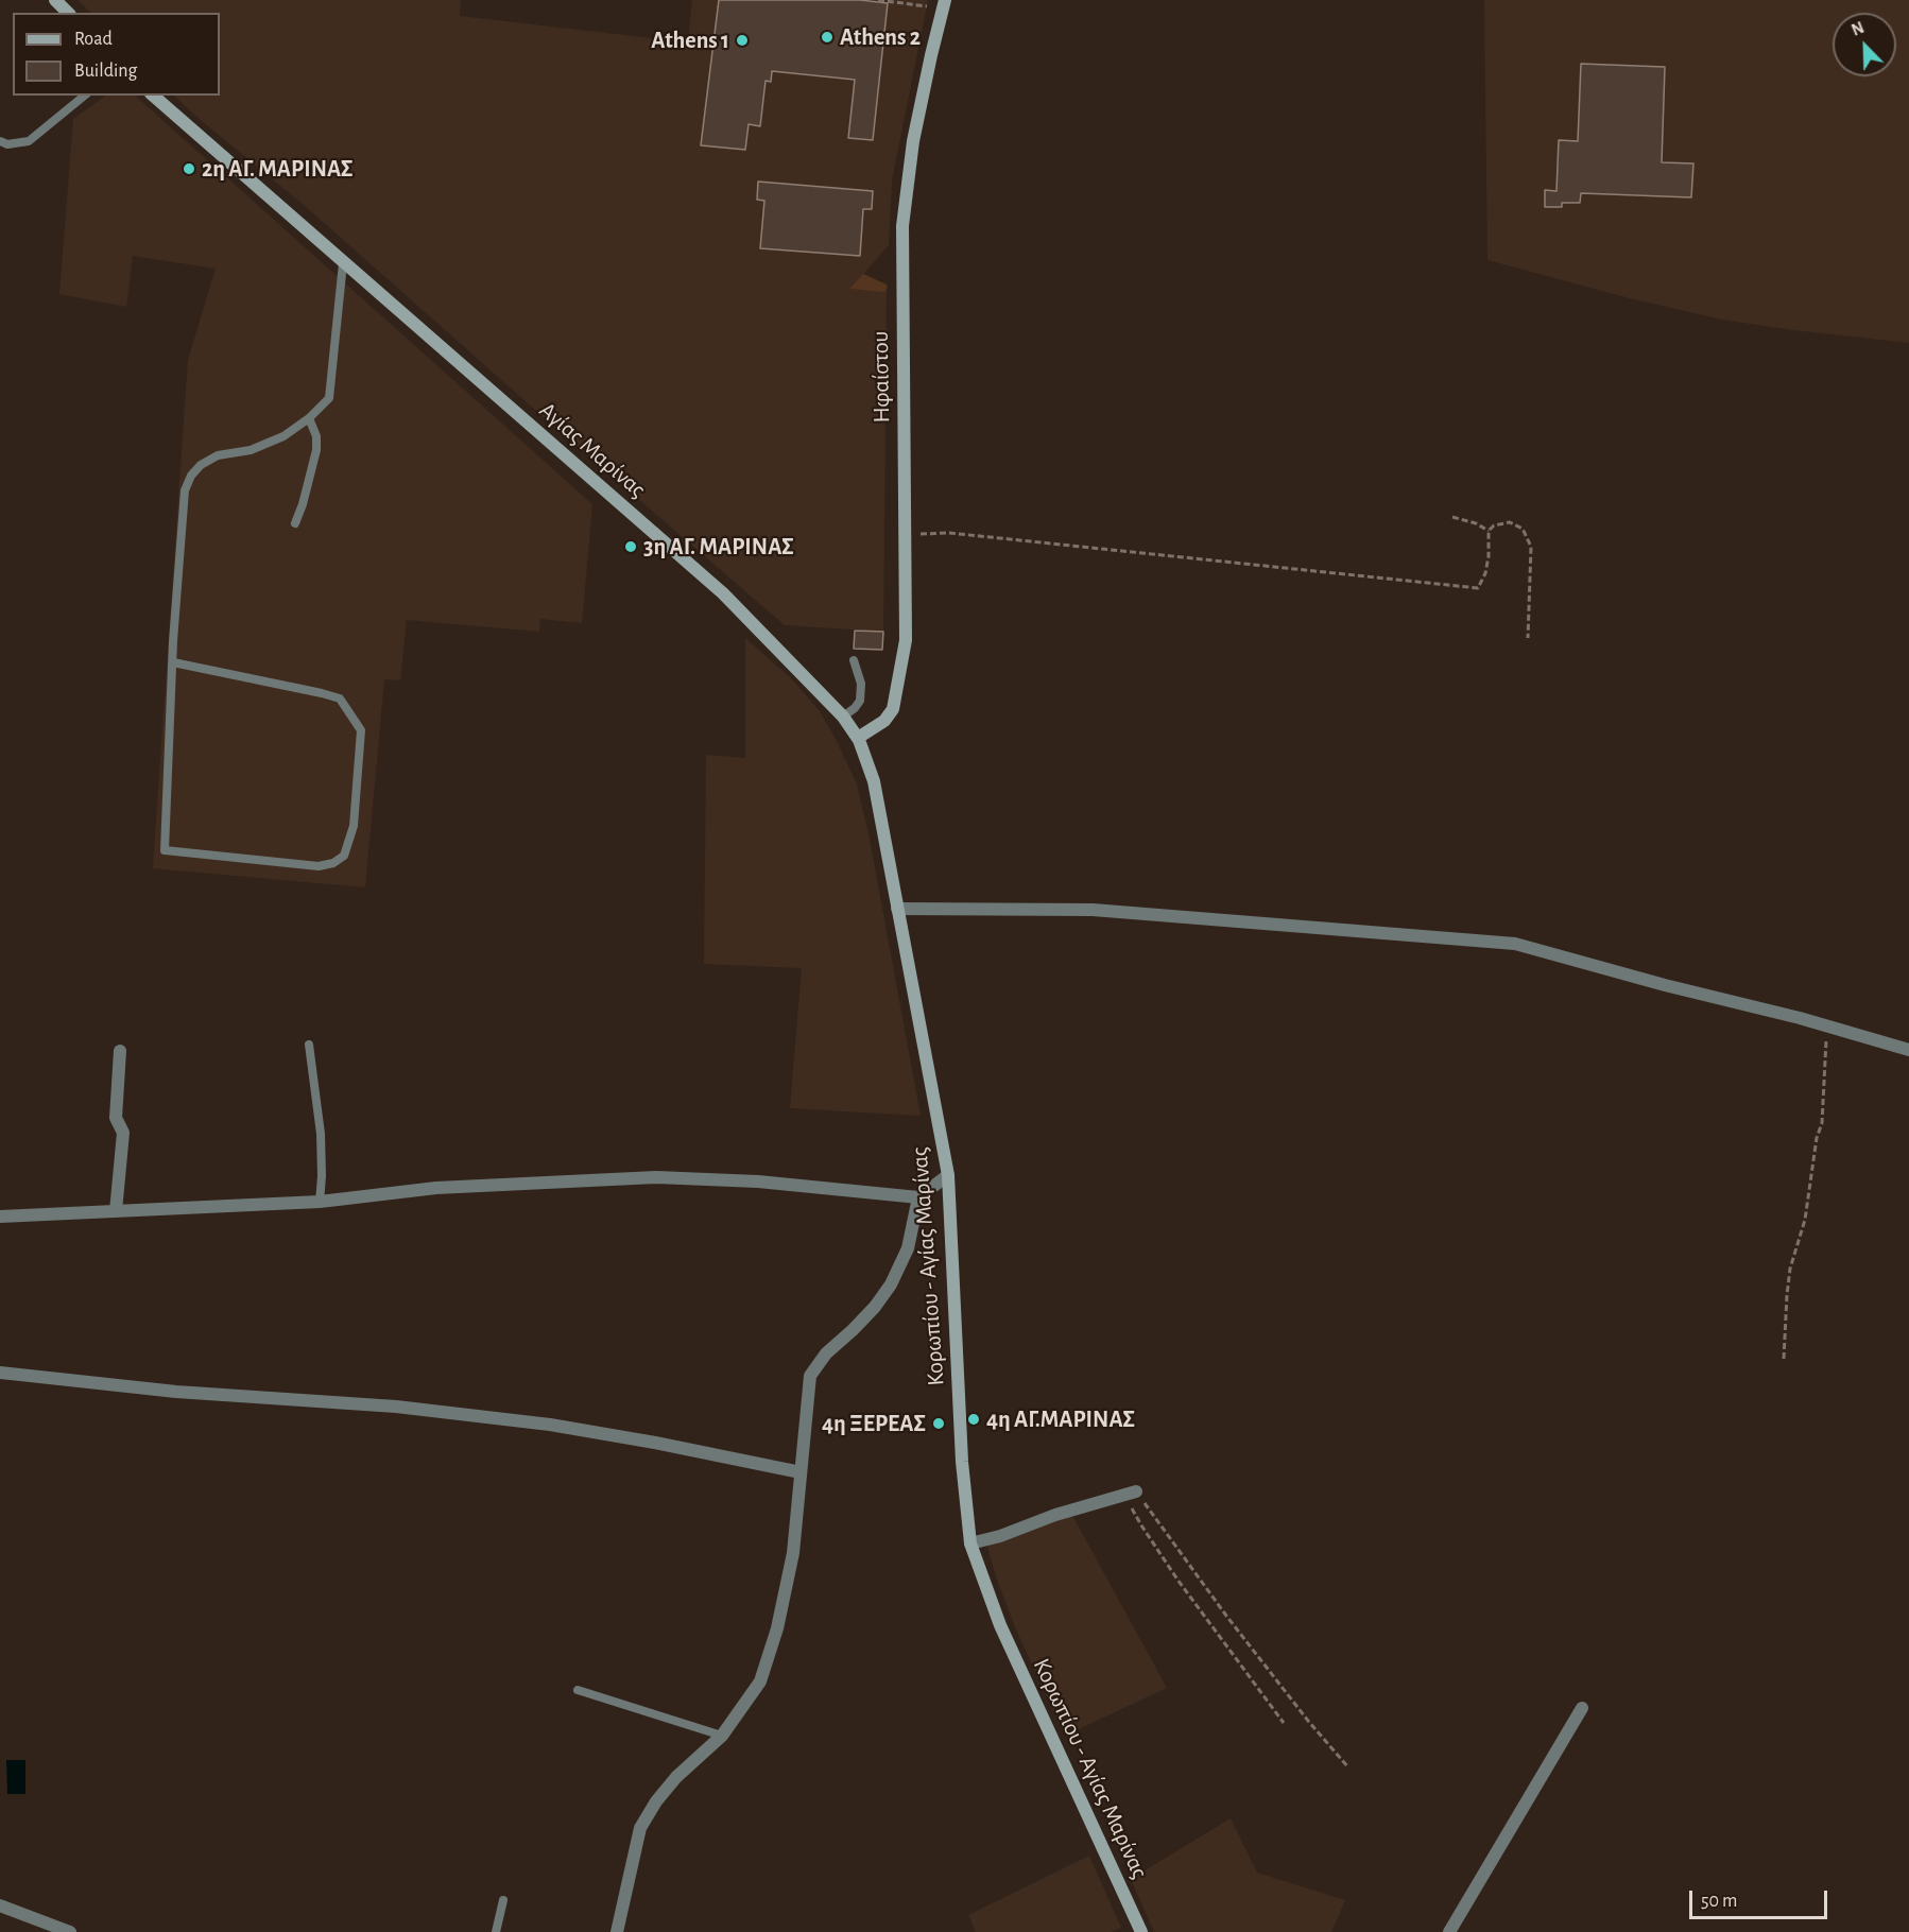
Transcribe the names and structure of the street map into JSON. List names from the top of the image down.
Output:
{
  "streets": {
    "main road": ["Ηφαίστου", "Αγίας Μαρίνας", "Κορωπίου - Αγίας Μαρίνας"]
  },
  "crossings": [
    ["Ηφαίστου", "Αγίας Μαρίνας"],
    ["Αγίας Μαρίνας", "Κορωπίου - Αγίας Μαρίνας"]
  ],
  "places": [
    "Athens 2",
    "Athens 1",
    "2η ΑΓ. ΜΑΡΙΝΑΣ",
    "3η ΑΓ. ΜΑΡΙΝΑΣ",
    "4η ΑΓ.ΜΑΡΙΝΑΣ",
    "4η ΞΕΡΕΑΣ"
  ],
  "legend": ["Road", "Building"],
  "scale_bar": "50 m",
  "north": "top left"
}
